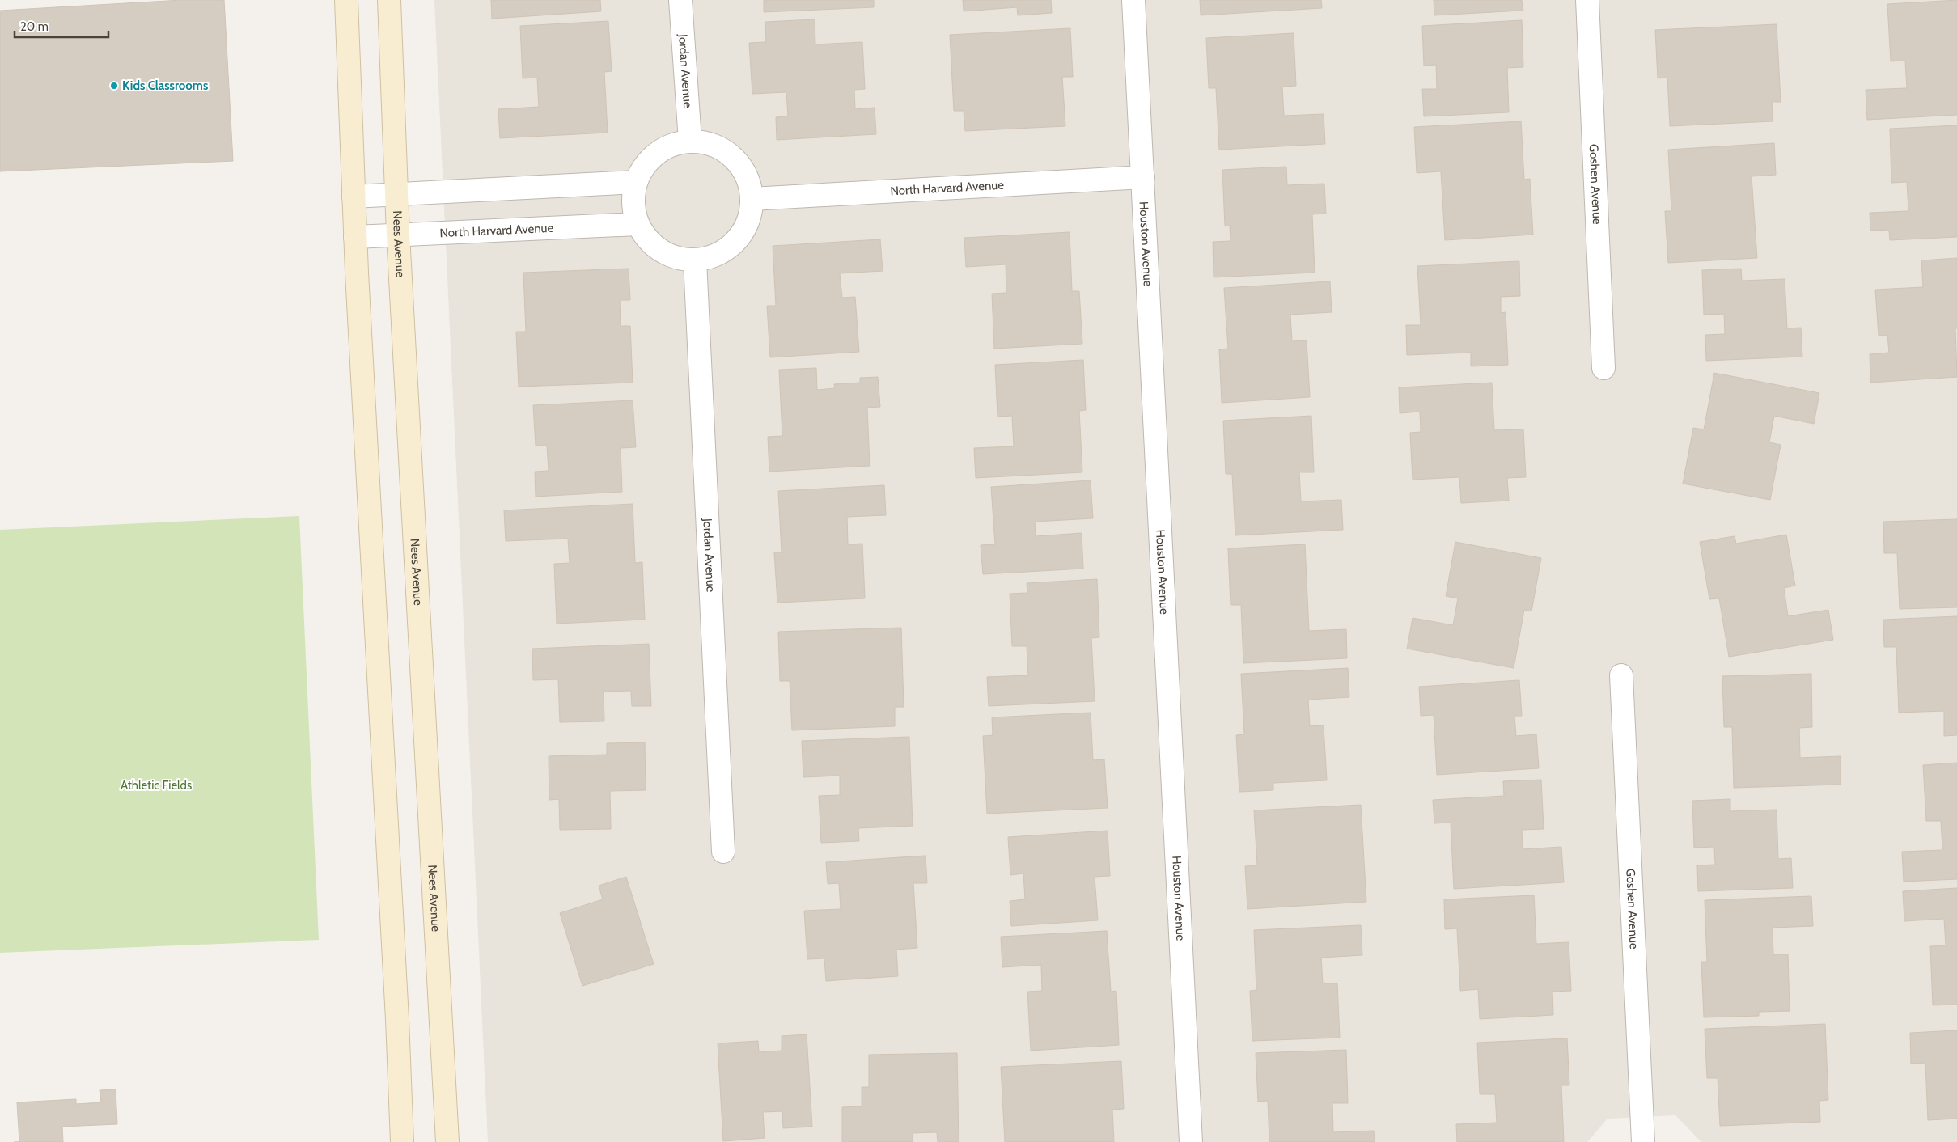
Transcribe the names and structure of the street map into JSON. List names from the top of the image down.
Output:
{
  "streets": {
    "main road": ["Nees Avenue"],
    "street": [
      "Jordan Avenue",
      "Goshen Avenue",
      "North Harvard Avenue",
      "Houston Avenue"
    ]
  },
  "crossings": [
    ["Jordan Avenue", "North Harvard Avenue"],
    ["North Harvard Avenue", "Houston Avenue"],
    ["North Harvard Avenue", "Nees Avenue"]
  ],
  "parks": ["Athletic Fields"],
  "places": ["Kids Classrooms"],
  "scale_bar": "20 m"
}
